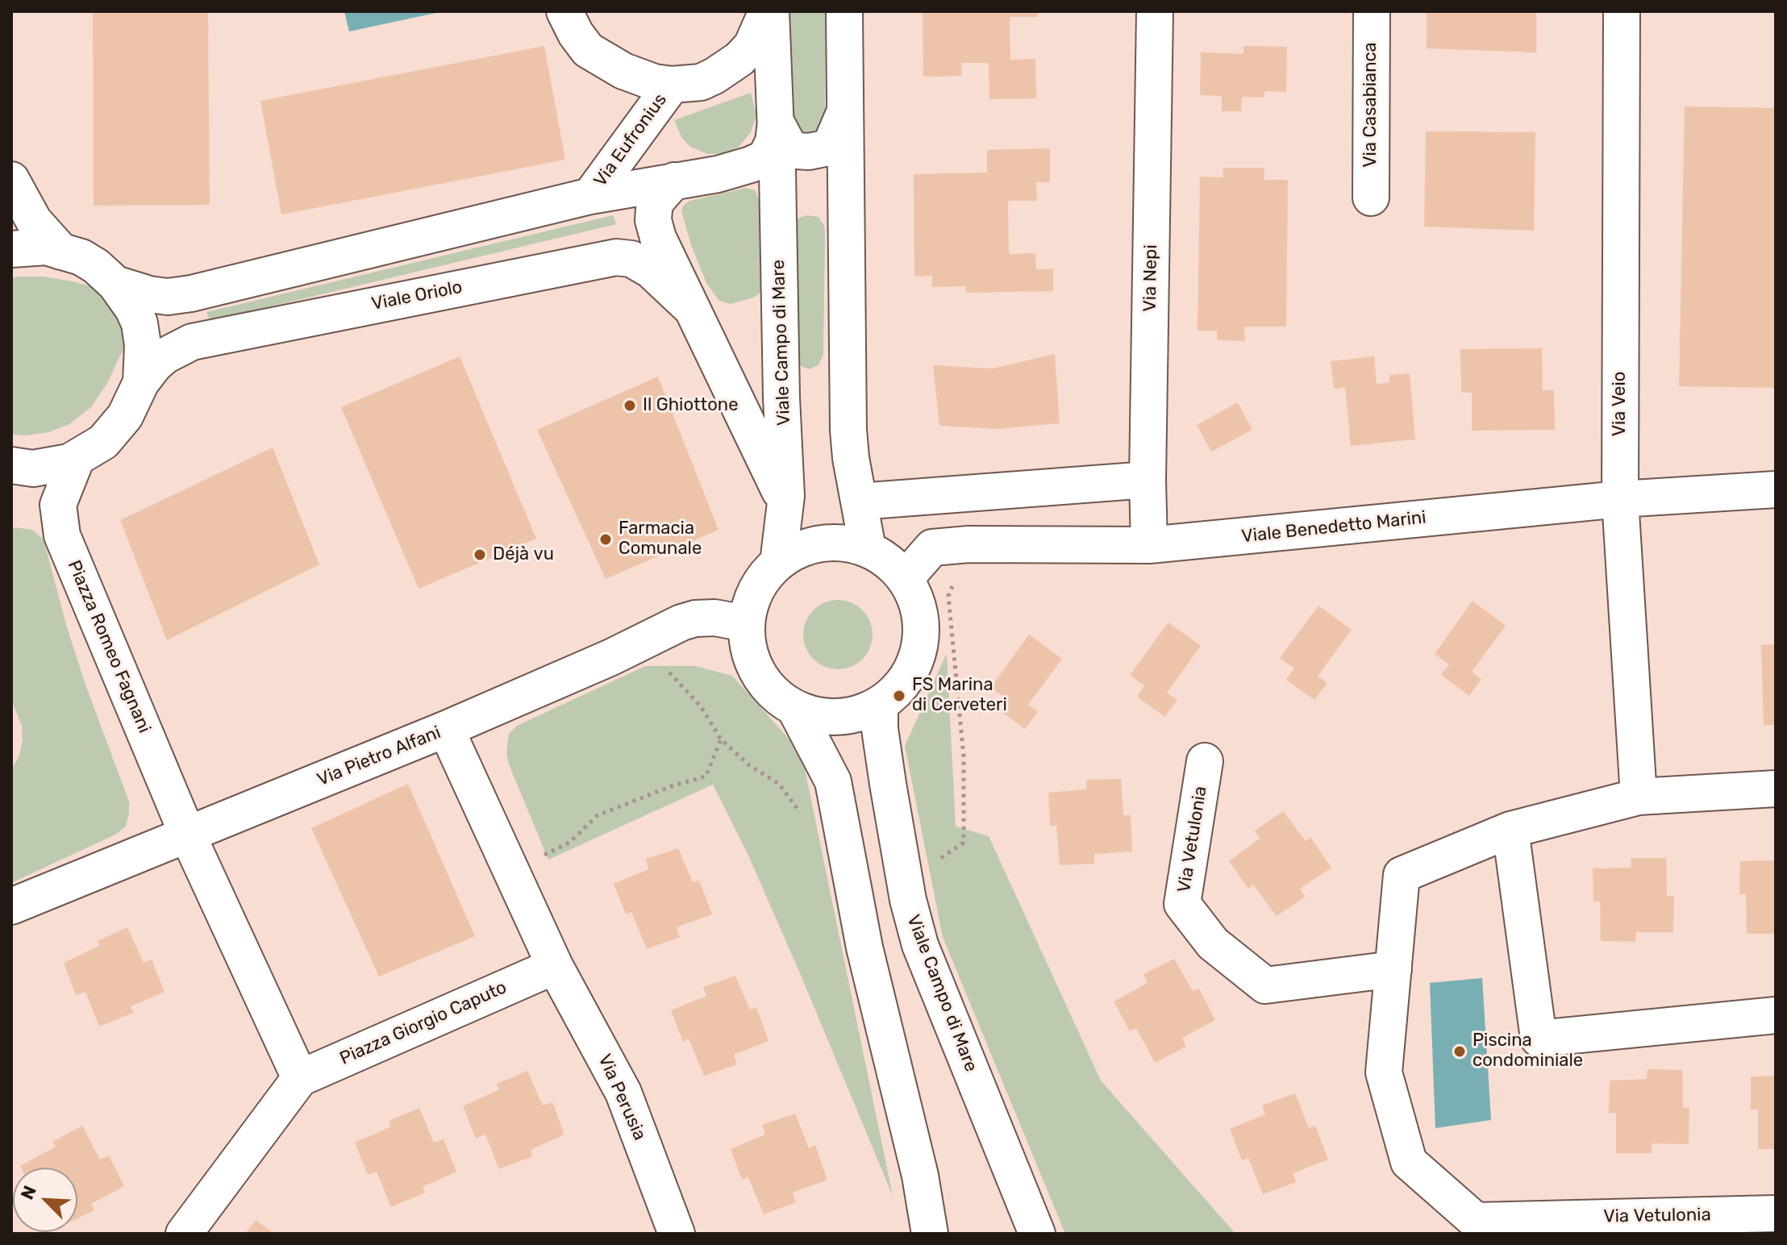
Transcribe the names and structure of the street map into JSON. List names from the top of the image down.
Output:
{
  "streets": {
    "street": [
      "Via Casabianca",
      "Via Eufronius",
      "Via Nepi",
      "Viale Oriolo",
      "Viale Campo di Mare",
      "Via Veio",
      "Viale Benedetto Marini",
      "Piazza Romeo Fagnani",
      "Via Pietro Alfani",
      "Via Vetulonia",
      "Piazza Giorgio Caputo",
      "Via Perusia"
    ]
  },
  "crossings": [
    ["Via Nepi", "Viale Benedetto Marini"],
    ["Viale Campo di Mare", "Viale Benedetto Marini"],
    ["Viale Campo di Mare", "Via Pietro Alfani"],
    ["Via Veio", "Viale Benedetto Marini"],
    ["Via Veio", "Via Vetulonia"],
    ["Viale Benedetto Marini", "Via Pietro Alfani"],
    ["Piazza Romeo Fagnani", "Via Pietro Alfani"],
    ["Piazza Giorgio Caputo", "Via Perusia"]
  ],
  "places": [
    "Il Ghiottone",
    "Farmacia Comunale",
    "Déjà vu",
    "FS Marina di Cerveteri",
    "Piscina condominiale"
  ],
  "north": "top left"
}
